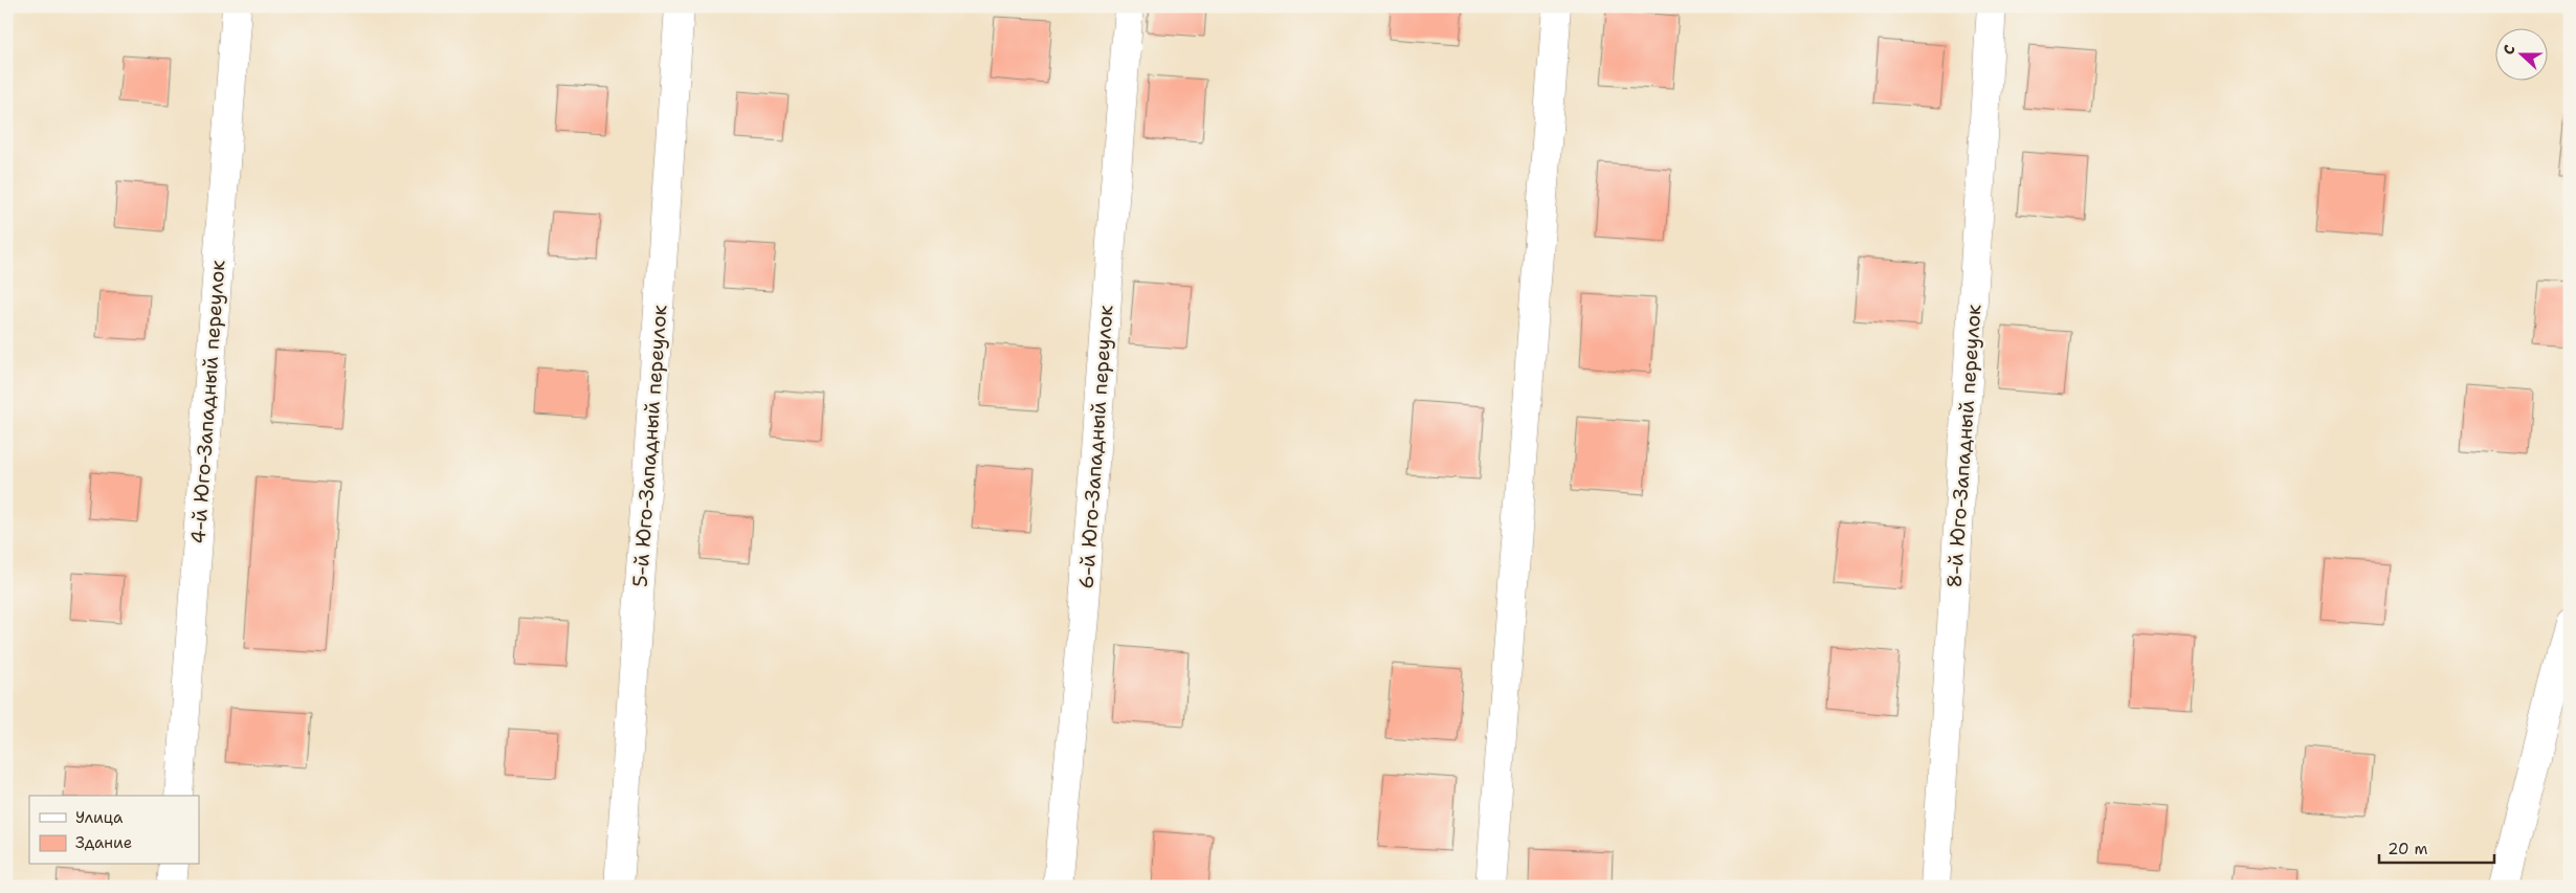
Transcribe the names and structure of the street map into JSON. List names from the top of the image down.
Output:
{
  "streets": {
    "street": [
      "4-й Юго-Западный переулок",
      "5-й Юго-Западный переулок",
      "8-й Юго-Западный переулок",
      "6-й Юго-Западный переулок"
    ]
  },
  "legend": ["Улица", "Здание"],
  "scale_bar": "20 m",
  "north": "left"
}
